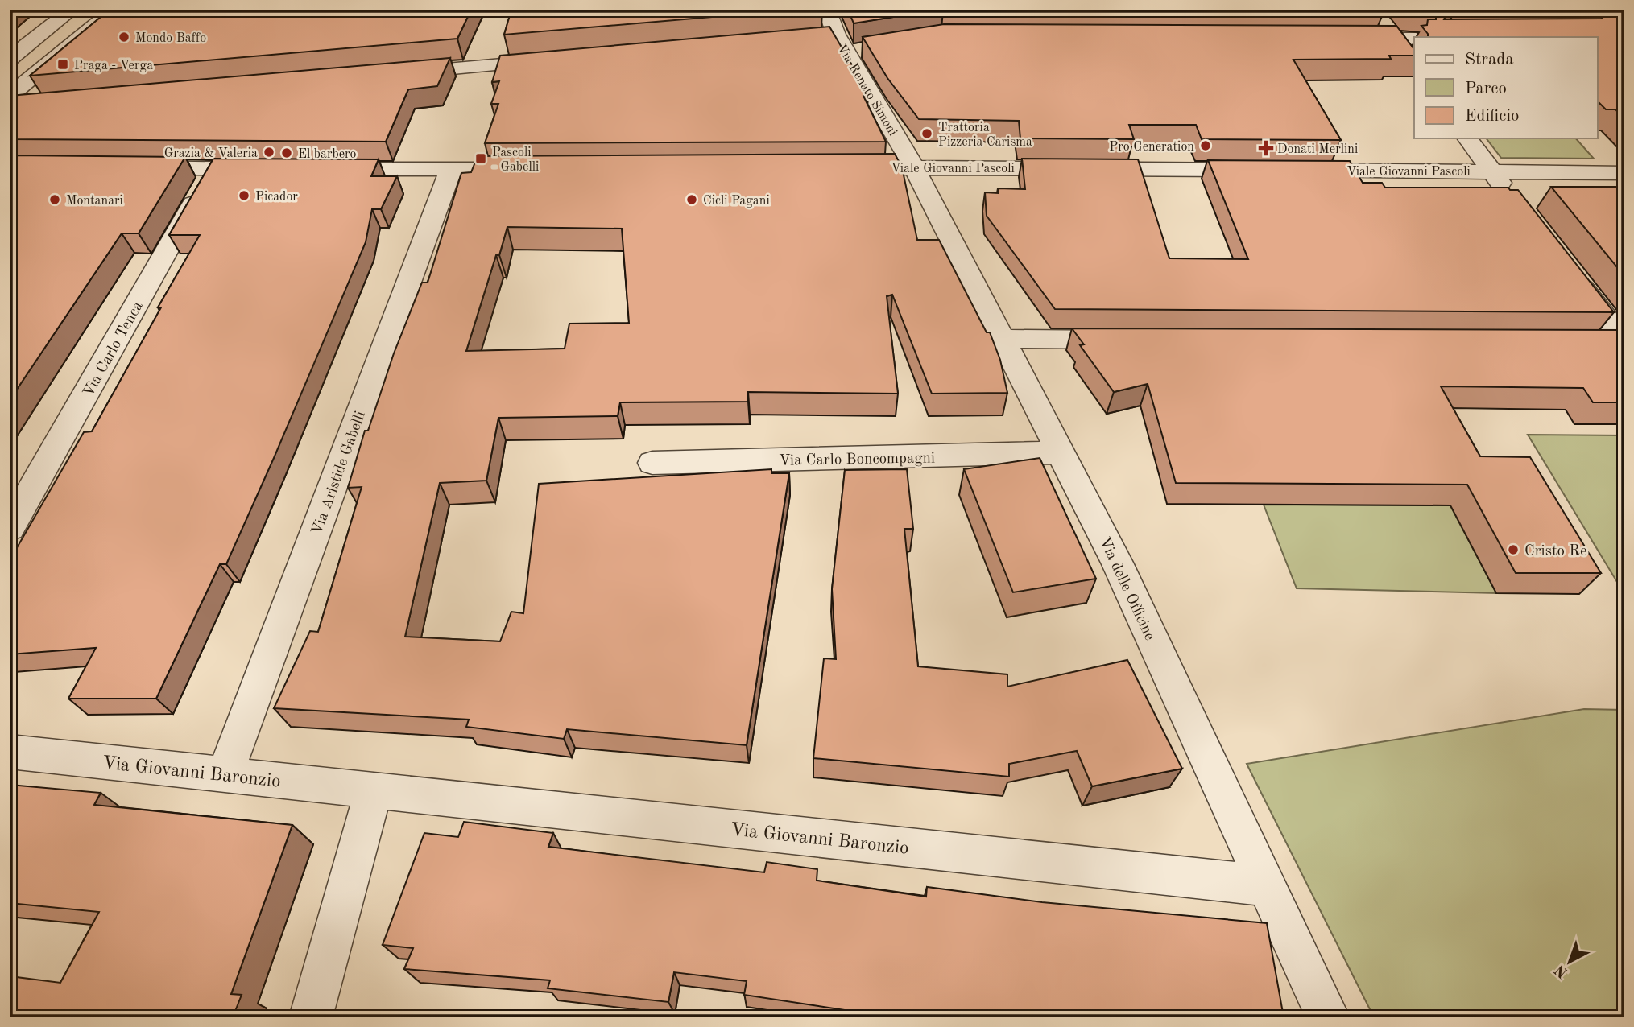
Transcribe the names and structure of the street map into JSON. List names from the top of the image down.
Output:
{
  "streets": {
    "street": [
      "Via Renato Simoni",
      "Viale Giovanni Pascoli",
      "Via Carlo Tenca",
      "Via Carlo Boncompagni",
      "Via Aristide Gabelli",
      "Via delle Officine",
      "Via Giovanni Baronzio"
    ]
  },
  "crossings": [
    ["Via Renato Simoni", "Viale Giovanni Pascoli"],
    ["Via Renato Simoni", "Via delle Officine"],
    ["Viale Giovanni Pascoli", "Via delle Officine"],
    ["Via Carlo Boncompagni", "Via delle Officine"],
    ["Via Aristide Gabelli", "Via Giovanni Baronzio"],
    ["Via delle Officine", "Via Giovanni Baronzio"]
  ],
  "places": {
    "other": [
      "Mondo Baffo",
      "Trattoria Pizzeria Carisma",
      "Pro Generation",
      "Grazia & Valeria",
      "El barbero",
      "Picador",
      "Montanari",
      "Cicli Pagani",
      "Cristo Re"
    ],
    "transit": ["Praga - Verga", "Pascoli - Gabelli"],
    "health": ["Donati Merlini"]
  },
  "legend": ["Strada", "Parco", "Edificio"],
  "north": "bottom left"
}
